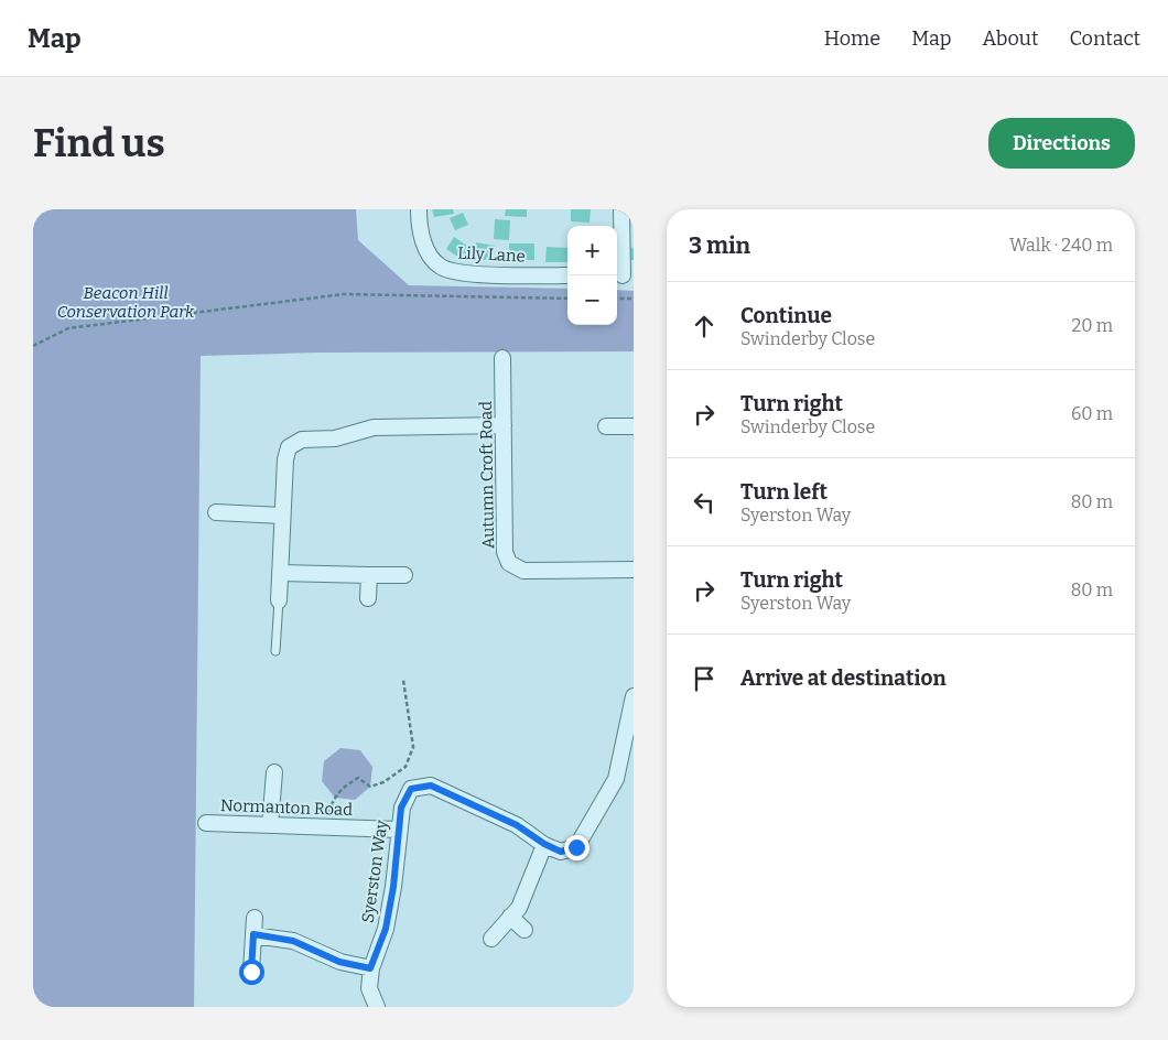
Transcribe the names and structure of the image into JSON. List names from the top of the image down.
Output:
{
  "streets": {
    "street": [
      "Lily Lane",
      "Autumn Croft Road",
      "Normanton Road",
      "Syerston Way"
    ]
  },
  "crossings": [
    ["Normanton Road", "Syerston Way"]
  ],
  "parks": ["Beacon Hill Conservation Park"],
  "page": {
    "header": "Map",
    "nav": [
      "Home",
      "Map",
      "About",
      "Contact"
    ],
    "buttons": "Directions",
    "title": "Find us",
    "heading": ["3 min", "Walk · 240 m"],
    "map_buttons": ["+", "−"],
    "list": [
      ["Continue", "Swinderby Close", "20 m"],
      ["Turn right", "Swinderby Close", "60 m"],
      ["Turn left", "Syerston Way", "80 m"],
      ["Turn right", "Syerston Way", "80 m"],
      "Arrive at destination"
    ]
  }
}
